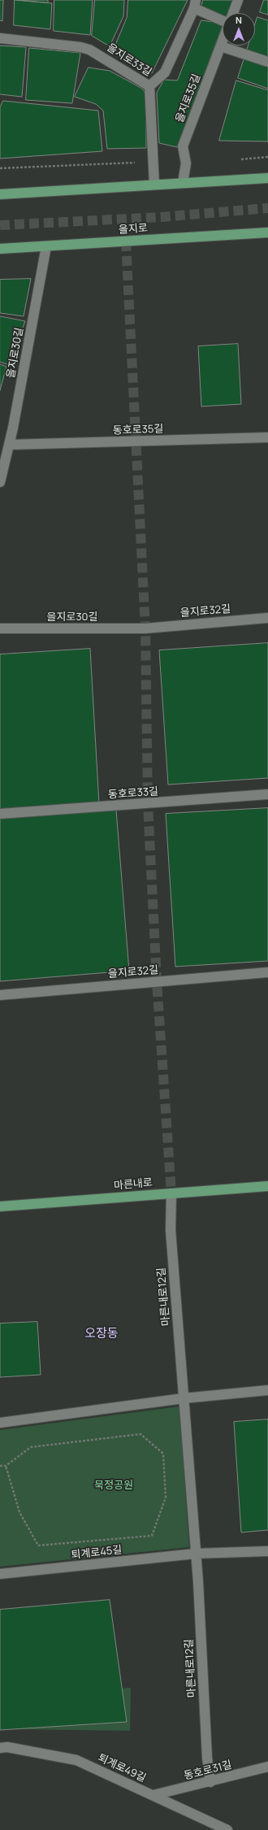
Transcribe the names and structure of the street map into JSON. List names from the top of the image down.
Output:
{
  "streets": {
    "main road": ["을지로", "마른내로"],
    "street": [
      "을지로33길",
      "을지로35길",
      "을지로30길",
      "동호로35길",
      "을지로32길",
      "동호로33길",
      "마른내로12길",
      "퇴계로45길",
      "퇴계로49길",
      "동호로31길"
    ]
  },
  "crossings": [
    ["을지로", "을지로30길"],
    ["을지로30길", "동호로35길"],
    ["을지로30길", "을지로32길"],
    ["마른내로", "마른내로12길"],
    ["마른내로12길", "퇴계로45길"],
    ["마른내로12길", "동호로31길"],
    ["퇴계로49길", "동호로31길"]
  ],
  "districts": ["오장동"],
  "parks": ["묵정공원"],
  "north": "top"
}
